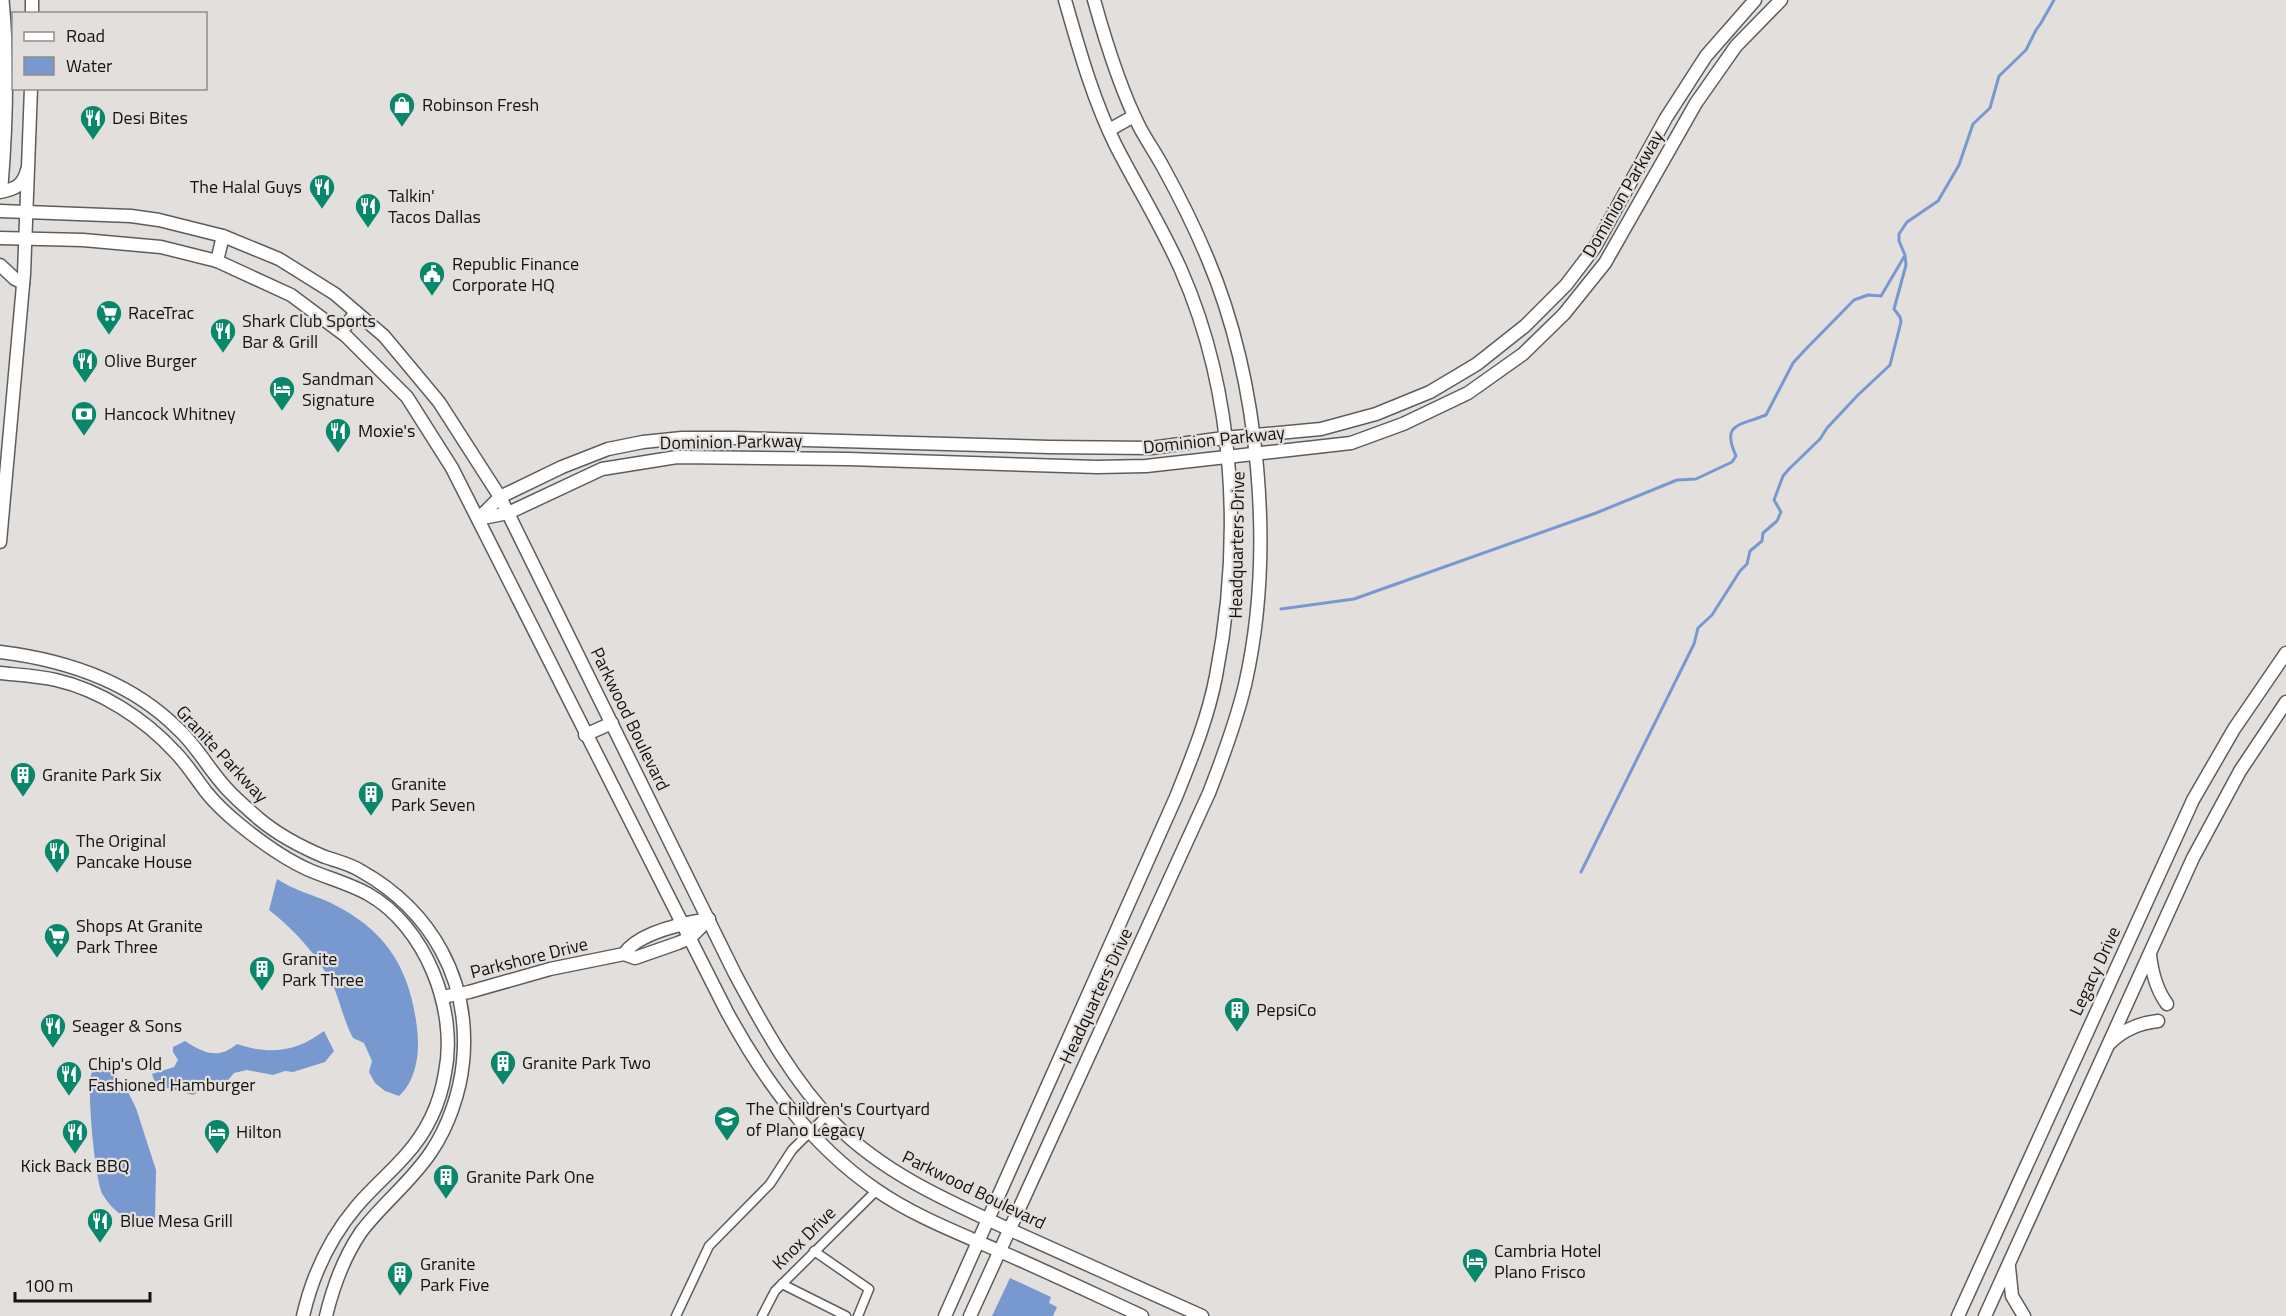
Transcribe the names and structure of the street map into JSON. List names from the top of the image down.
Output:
{
  "streets": {
    "main road": [
      "Dominion Parkway",
      "Headquarters Drive",
      "Parkwood Boulevard",
      "Granite Parkway",
      "Parkshore Drive",
      "Legacy Drive"
    ],
    "street": ["Knox Drive"]
  },
  "crossings": [
    ["Dominion Parkway", "Headquarters Drive"],
    ["Dominion Parkway", "Parkwood Boulevard"],
    ["Headquarters Drive", "Parkwood Boulevard"],
    ["Parkwood Boulevard", "Parkshore Drive"],
    ["Granite Parkway", "Parkshore Drive"]
  ],
  "places": {
    "shop": ["Robinson Fresh"],
    "restaurant": [
      "Desi Bites",
      "The Halal Guys",
      "Talkin' Tacos Dallas",
      "Shark Club Sports Bar & Grill",
      "Olive Burger",
      "Moxie's",
      "The Original Pancake House",
      "Seager & Sons",
      "Chip's Old Fashioned Hamburger",
      "Kick Back BBQ",
      "Blue Mesa Grill"
    ],
    "public building": ["Republic Finance Corporate HQ"],
    "supermarket": ["RaceTrac", "Shops At Granite Park Three"],
    "hotel": ["Sandman Signature", "Hilton", "Cambria Hotel Plano Frisco"],
    "bank": ["Hancock Whitney"],
    "building": [
      "Granite Park Six",
      "Granite Park Seven",
      "Granite Park Three",
      "PepsiCo",
      "Granite Park Two",
      "Granite Park One",
      "Granite Park Five"
    ],
    "school or university": ["The Children's Courtyard of Plano Legacy"]
  },
  "legend": ["Road", "Water"],
  "scale_bar": "100 m"
}
